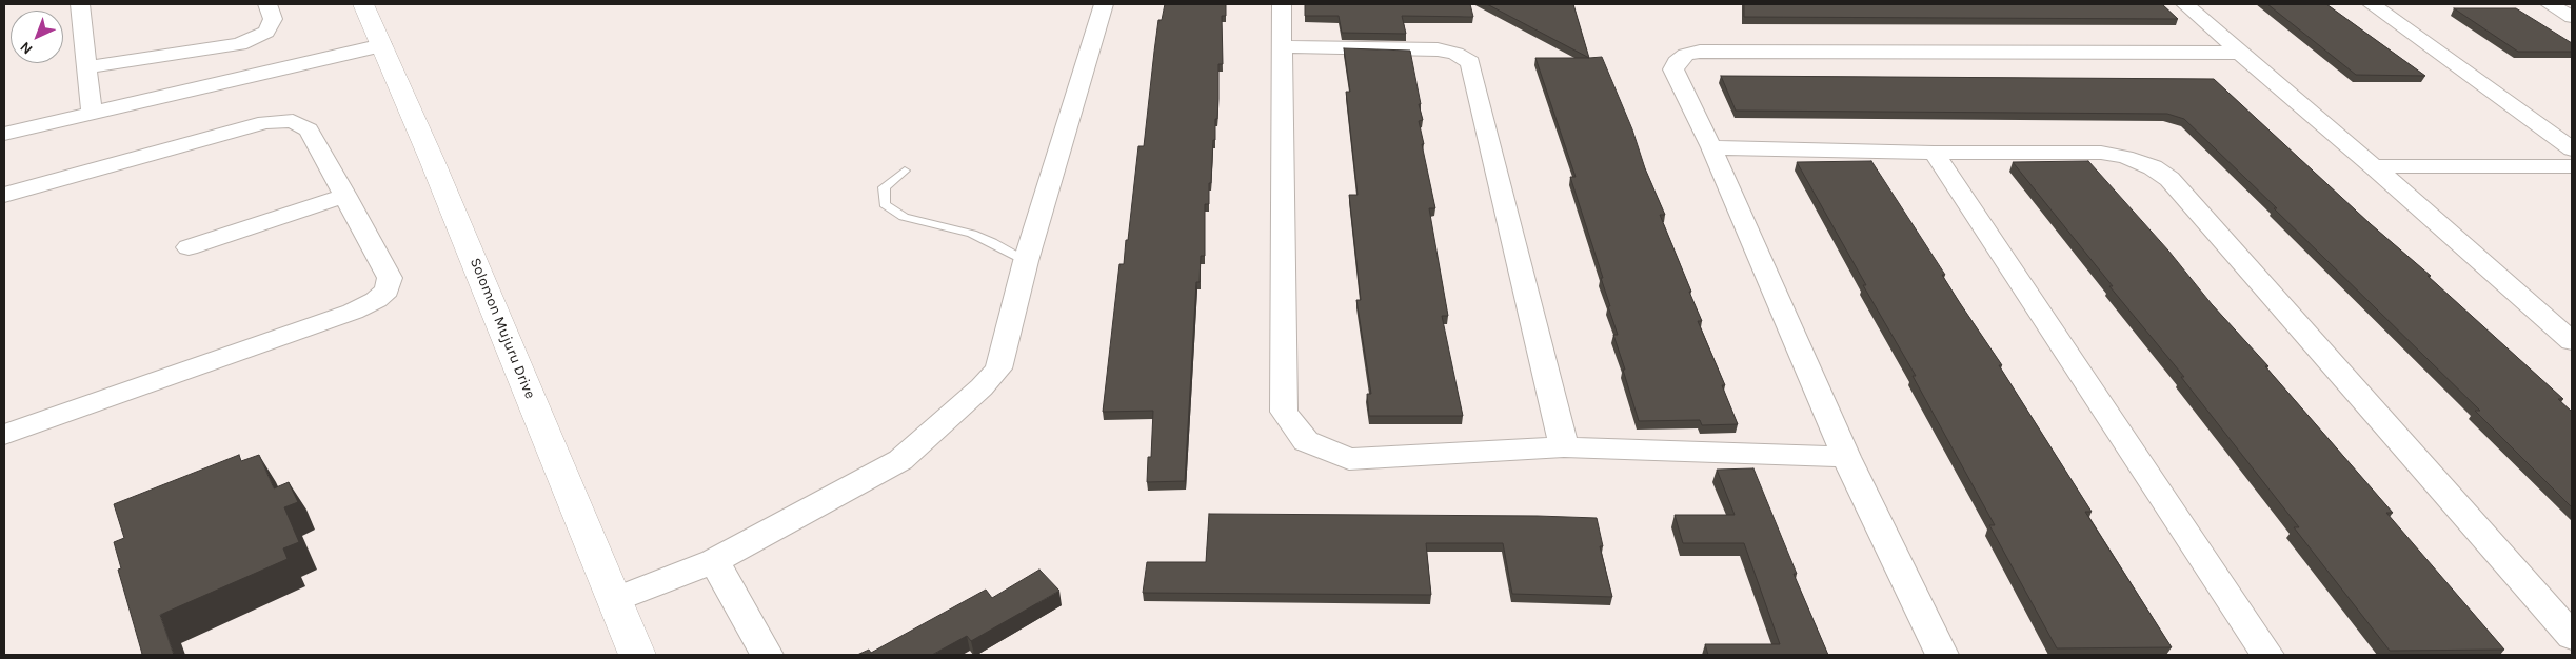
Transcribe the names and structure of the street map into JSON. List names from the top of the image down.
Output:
{
  "streets": {
    "street": ["Solomon Mujuru Drive"]
  },
  "north": "bottom left"
}
